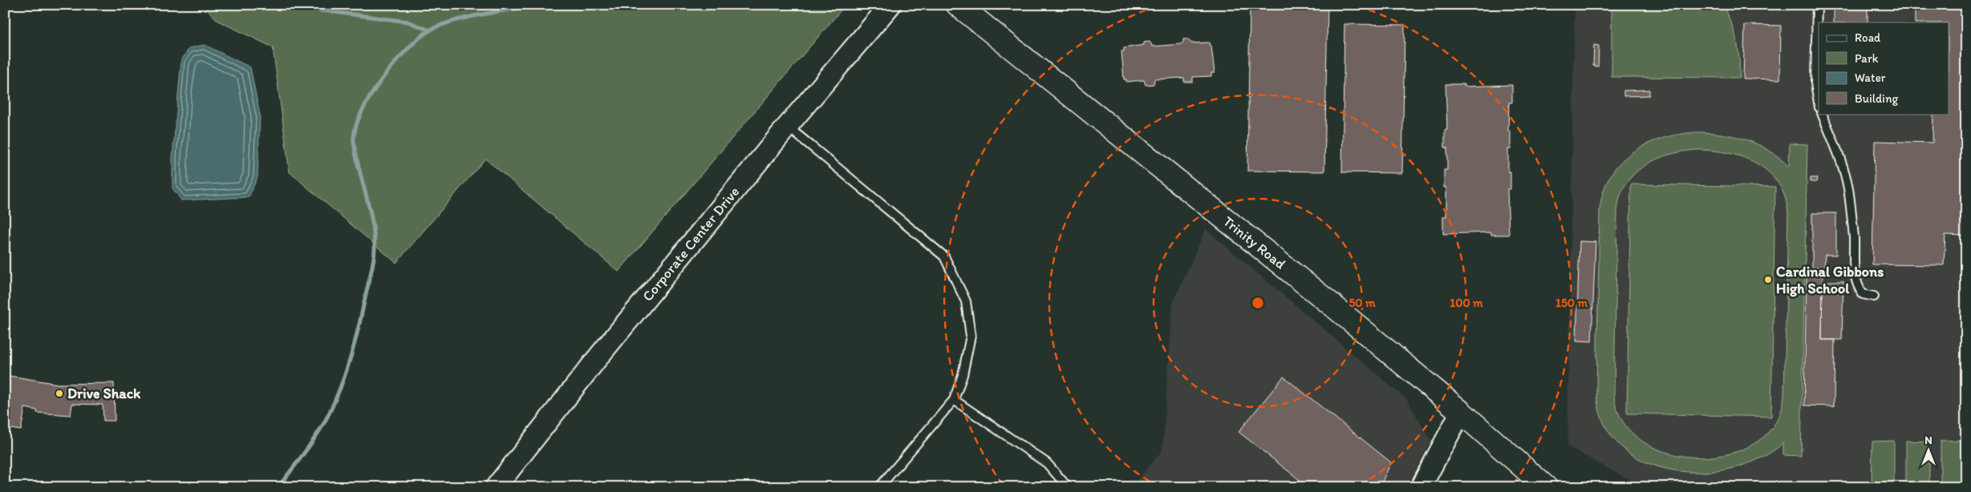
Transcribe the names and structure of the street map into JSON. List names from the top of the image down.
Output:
{
  "streets": {
    "main road": ["Trinity Road"],
    "street": ["Corporate Center Drive"]
  },
  "places": ["Cardinal Gibbons High School", "Drive Shack"],
  "legend": [
    "Road",
    "Park",
    "Water",
    "Building"
  ],
  "north": "top",
  "rings": ["50 m", "100 m", "150 m"]
}
